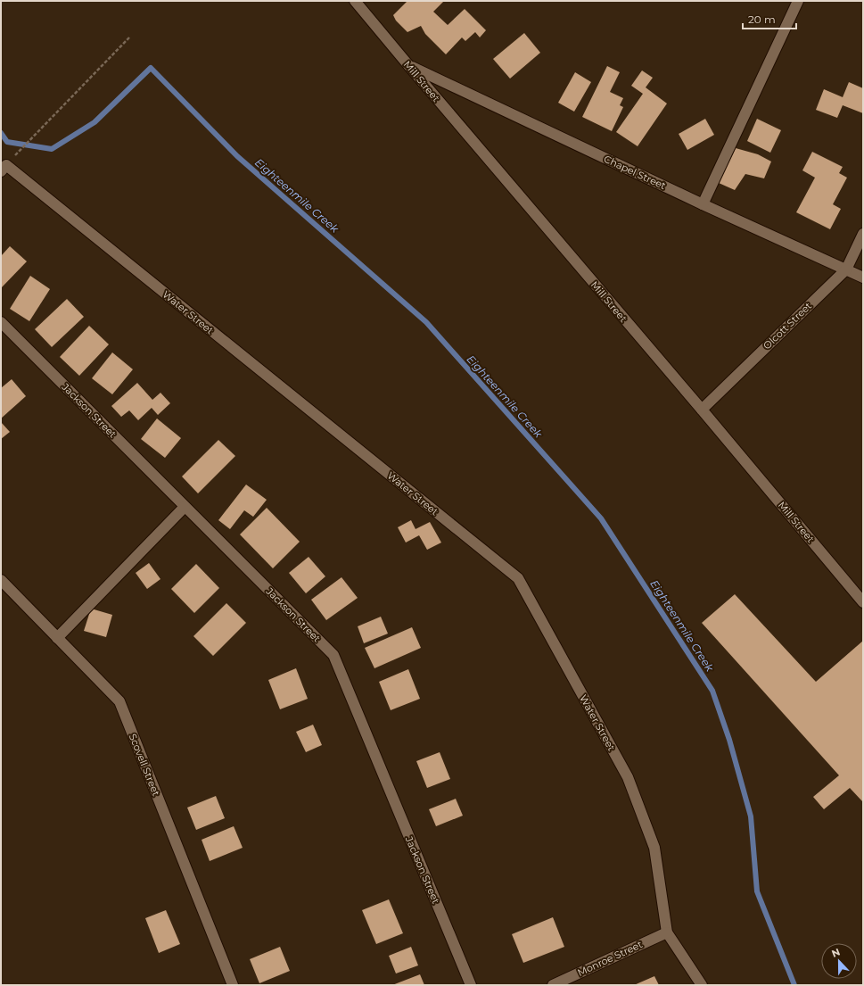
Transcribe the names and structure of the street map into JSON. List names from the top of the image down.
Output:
{
  "streets": {
    "street": [
      "Mill Street",
      "Chapel Street",
      "Water Street",
      "Olcott Street",
      "Jackson Street",
      "Scovell Street",
      "Monroe Street"
    ]
  },
  "crossings": [
    ["Mill Street", "Chapel Street"],
    ["Mill Street", "Olcott Street"],
    ["Chapel Street", "Olcott Street"],
    ["Water Street", "Monroe Street"]
  ],
  "water": ["Eighteenmile Creek"],
  "scale_bar": "20 m",
  "north": "top"
}
